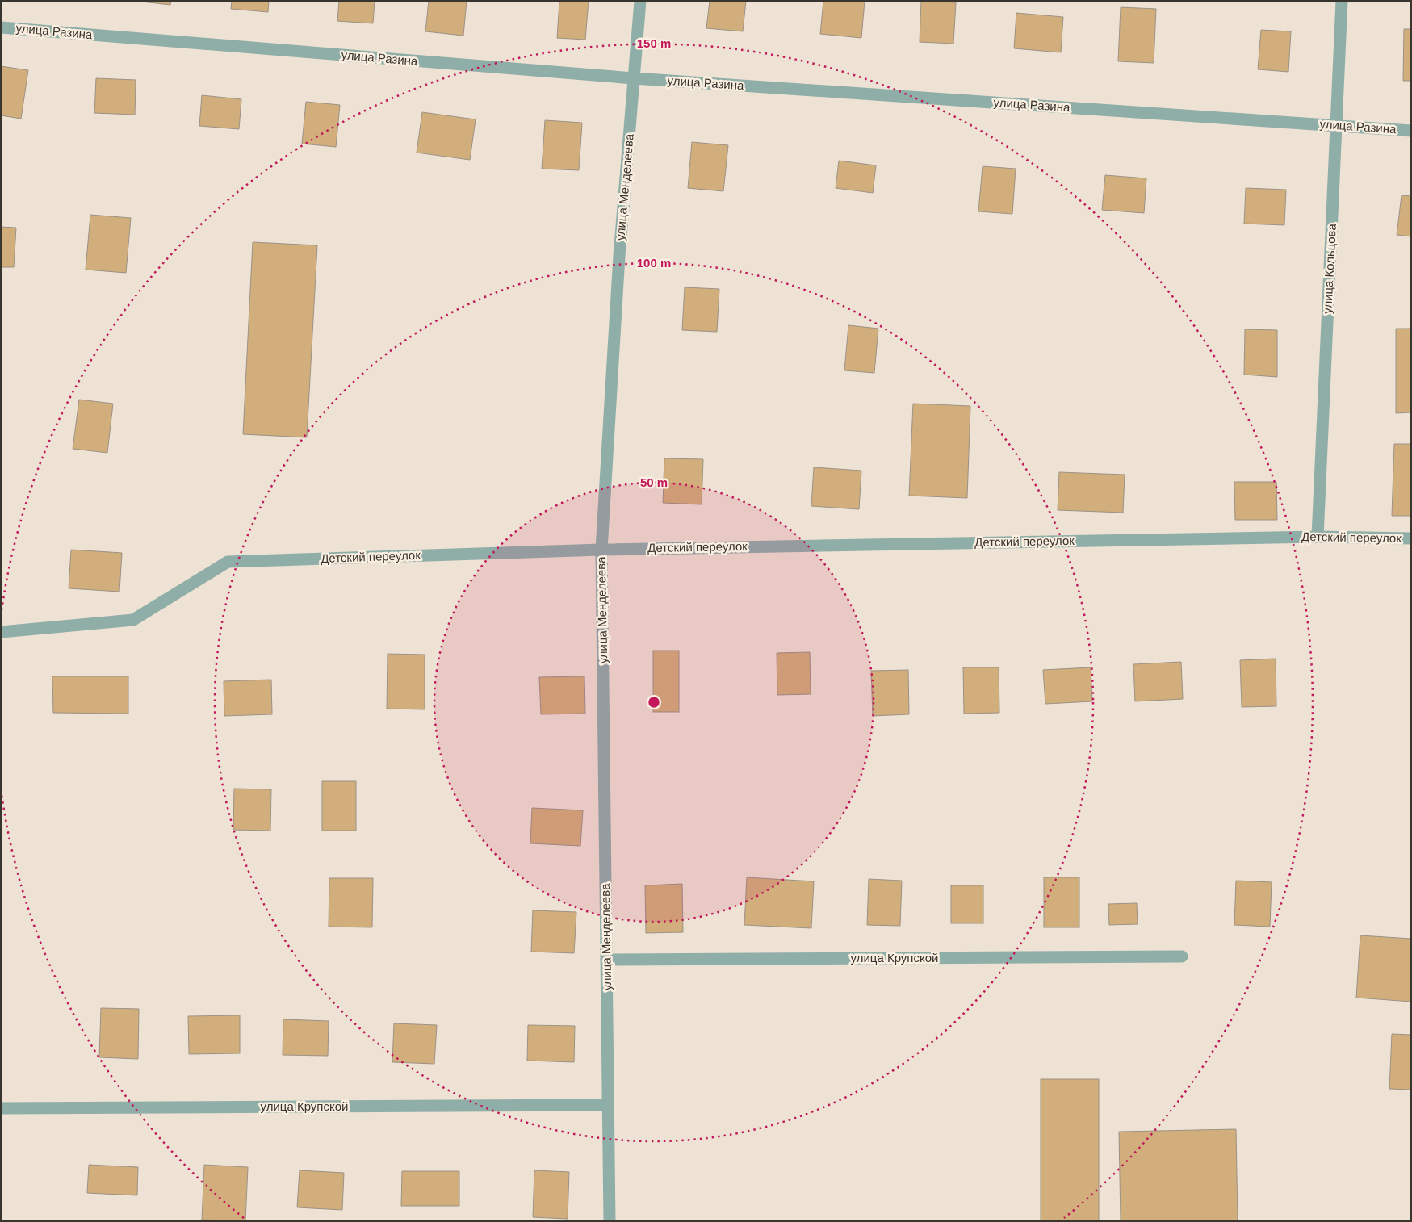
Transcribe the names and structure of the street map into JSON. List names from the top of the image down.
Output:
{
  "streets": {
    "street": [
      "улица Разина",
      "улица Менделеева",
      "улица Кольцова",
      "Детский переулок",
      "улица Крупской"
    ]
  },
  "crossings": [
    ["улица Разина", "улица Менделеева"],
    ["улица Разина", "улица Кольцова"],
    ["улица Менделеева", "Детский переулок"],
    ["улица Менделеева", "улица Крупской"],
    ["улица Кольцова", "Детский переулок"]
  ],
  "rings": ["150 m", "100 m", "50 m"]
}
